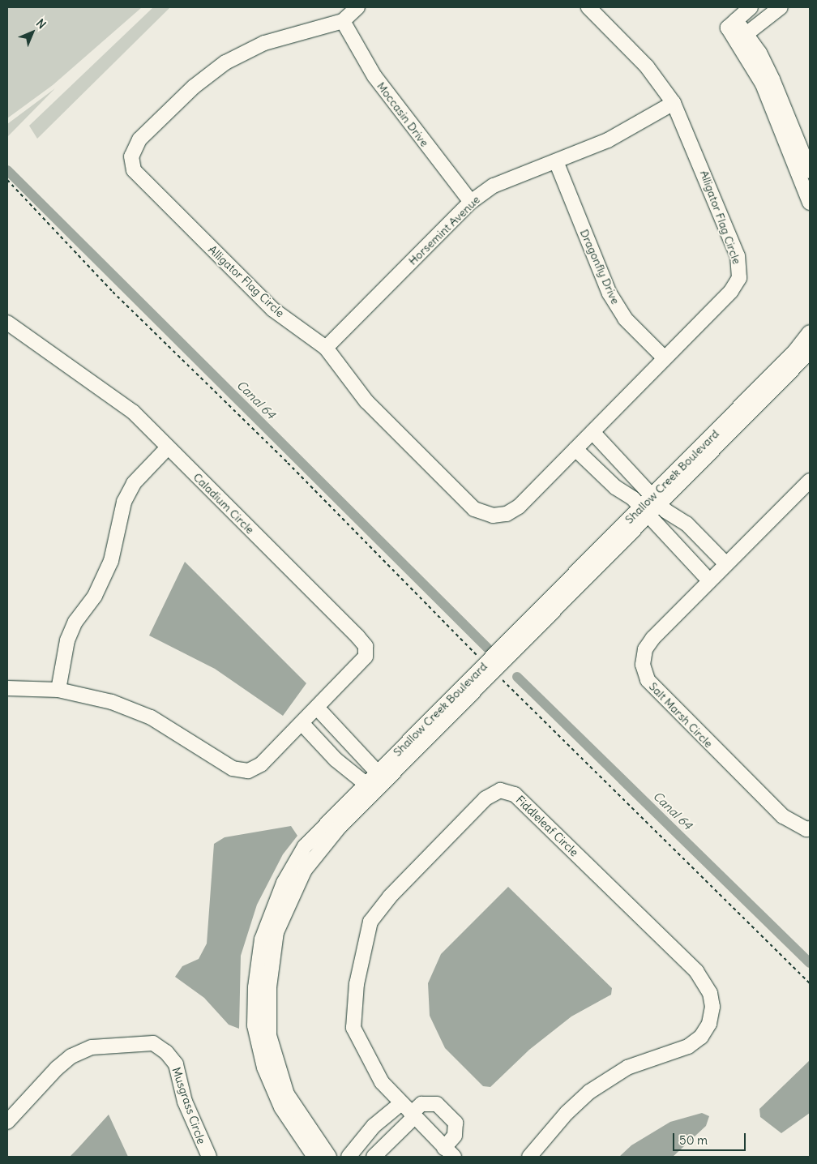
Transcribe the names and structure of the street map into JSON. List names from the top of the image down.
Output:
{
  "streets": {
    "street": [
      "Moccasin Drive",
      "Alligator Flag Circle",
      "Horsemint Avenue",
      "Dragonfly Drive",
      "Shallow Creek Boulevard",
      "Caladium Circle",
      "Salt Marsh Circle",
      "Fiddleleaf Circle",
      "Musgrass Circle"
    ]
  },
  "crossings": [
    ["Moccasin Drive", "Alligator Flag Circle"],
    ["Moccasin Drive", "Horsemint Avenue"],
    ["Alligator Flag Circle", "Horsemint Avenue"],
    ["Alligator Flag Circle", "Dragonfly Drive"],
    ["Horsemint Avenue", "Dragonfly Drive"]
  ],
  "water": ["Canal 64"],
  "scale_bar": "50 m",
  "north": "top right"
}
